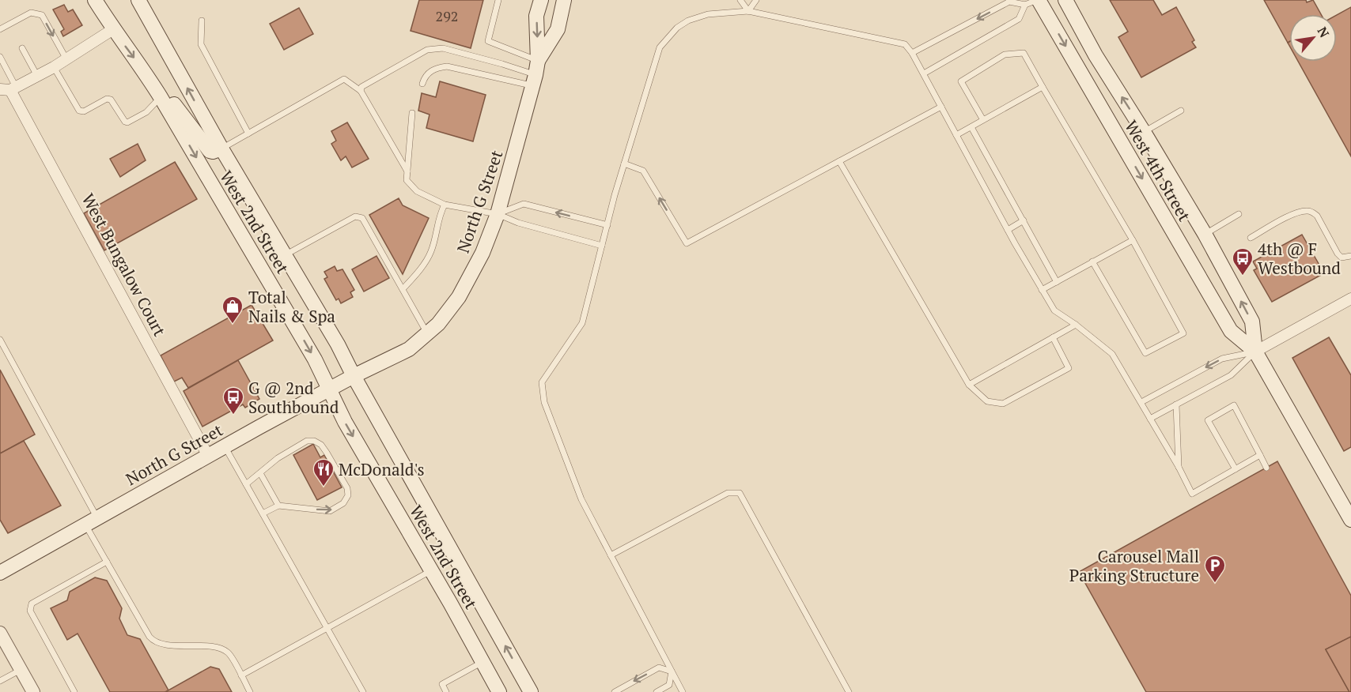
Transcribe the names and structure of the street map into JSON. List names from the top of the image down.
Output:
{
  "streets": {
    "main road": ["West 4th Street", "North G Street", "West 2nd Street"],
    "street": ["West Bungalow Court"]
  },
  "crossings": [
    ["North G Street", "West 2nd Street"],
    ["North G Street", "West Bungalow Court"]
  ],
  "places": {
    "bus stop": ["4th @ F Westbound", "G @ 2nd Southbound"],
    "shop": ["Total Nails & Spa"],
    "restaurant": ["McDonald's"],
    "parking": ["Carousel Mall Parking Structure"]
  },
  "house_numbers": ["292"],
  "north": "top right"
}
